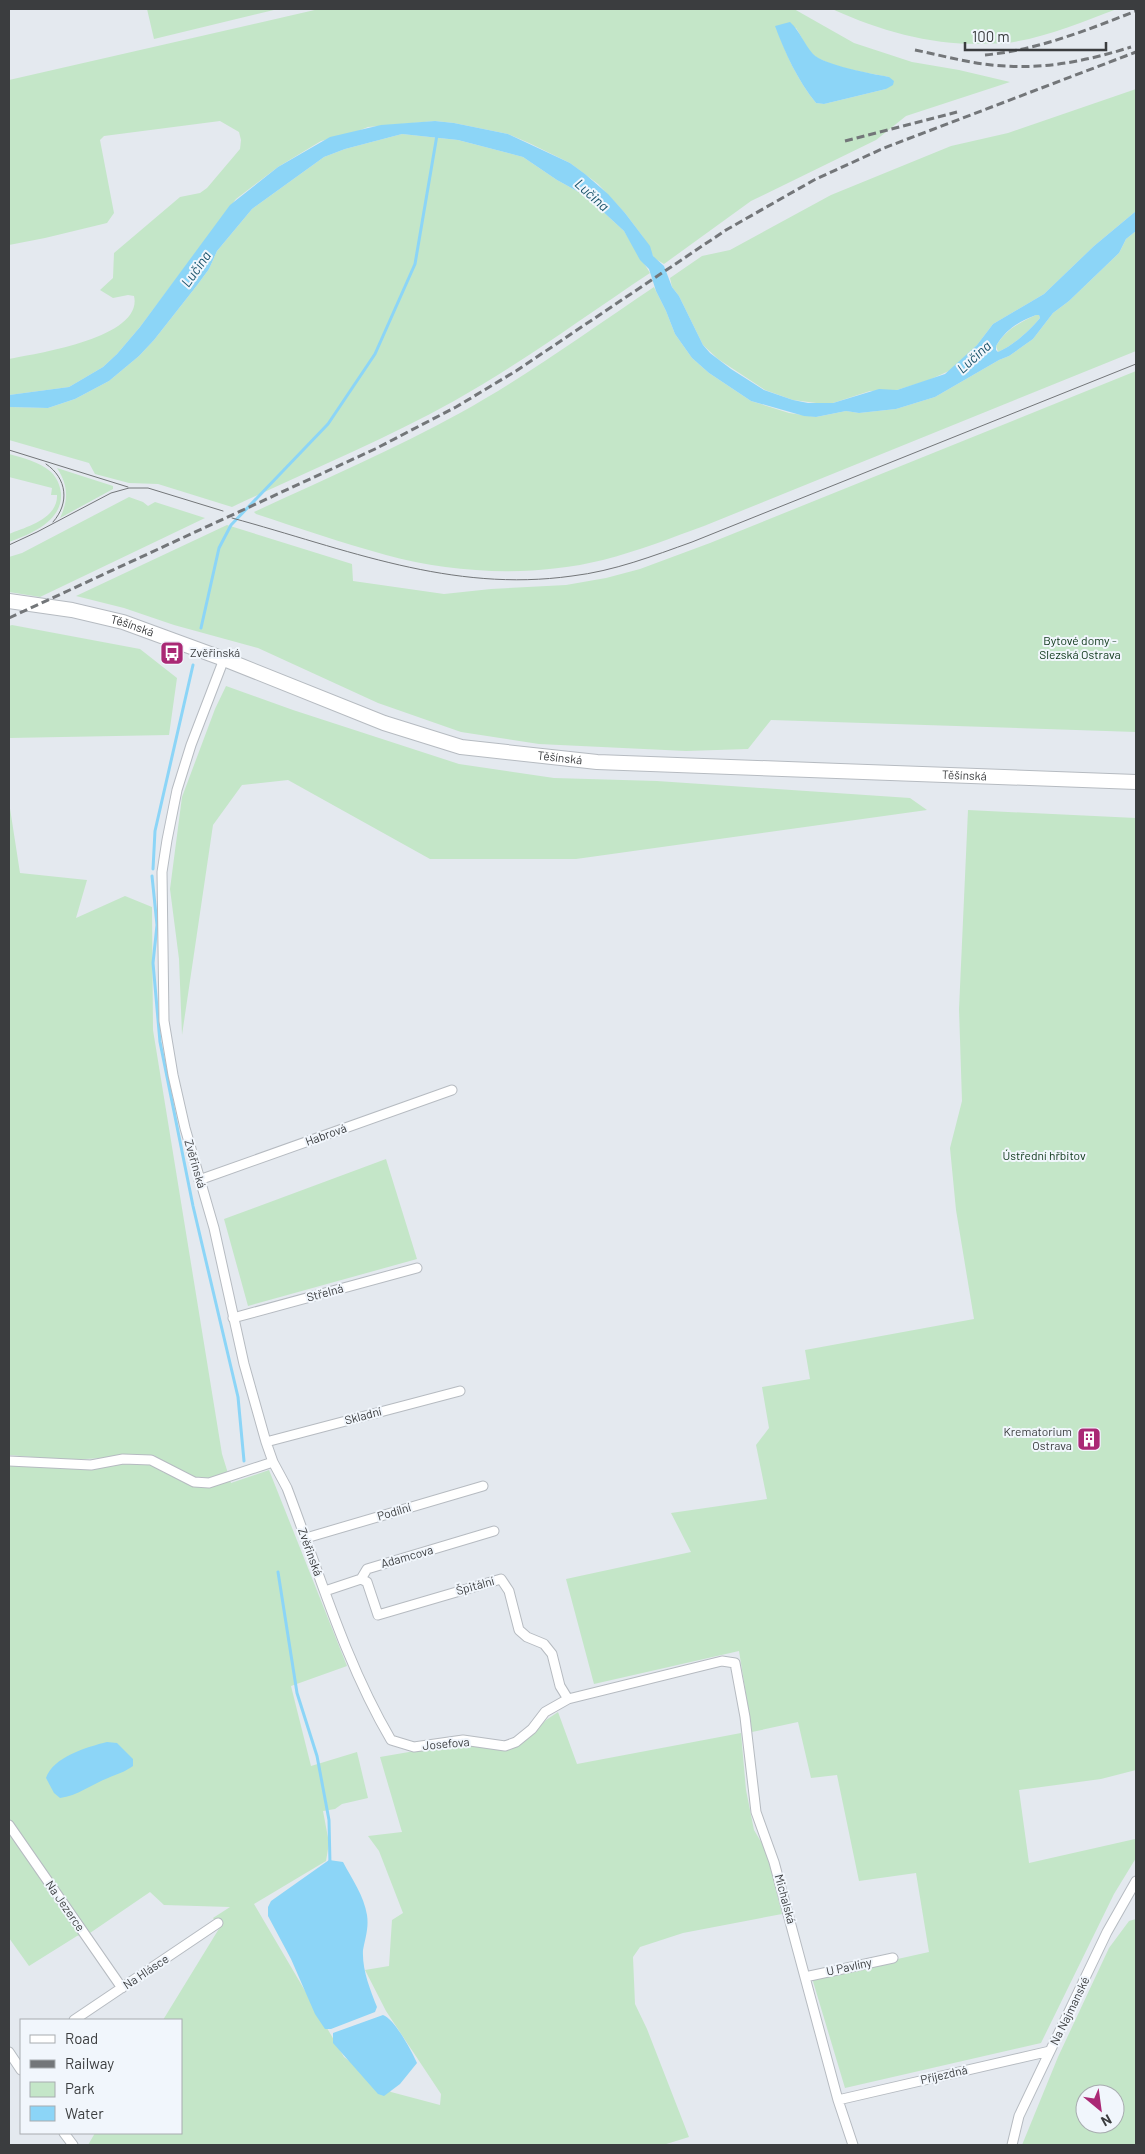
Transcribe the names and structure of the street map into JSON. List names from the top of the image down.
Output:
{
  "streets": {
    "main road": ["Těšínská"],
    "street": [
      "Habrová",
      "Zvěřinská",
      "Střelná",
      "Skladní",
      "Podílní",
      "Adamcova",
      "Špitální",
      "Josefova",
      "Michalská",
      "Na Jezerce",
      "U Pavlíny",
      "Na Hlásce",
      "Na Najmanské",
      "Příjezdná"
    ]
  },
  "crossings": [
    ["Těšínská", "Zvěřinská"],
    ["Habrová", "Zvěřinská"],
    ["Zvěřinská", "Střelná"],
    ["Zvěřinská", "Skladní"],
    ["Zvěřinská", "Podílní"],
    ["Zvěřinská", "Adamcova"],
    ["Zvěřinská", "Josefova"],
    ["Adamcova", "Špitální"],
    ["Špitální", "Josefova"],
    ["Josefova", "Michalská"],
    ["Michalská", "U Pavlíny"],
    ["Michalská", "Příjezdná"],
    ["Na Jezerce", "Na Hlásce"],
    ["Na Najmanské", "Příjezdná"]
  ],
  "water": ["Lučina"],
  "parks": ["Bytové domy - Slezská Ostrava", "Ústřední hřbitov"],
  "places": {
    "bus stop": ["Zvěřinská"],
    "building": ["Krematorium Ostrava"]
  },
  "legend": [
    "Road",
    "Railway",
    "Park",
    "Water"
  ],
  "scale_bar": "100 m",
  "north": "bottom right"
}
